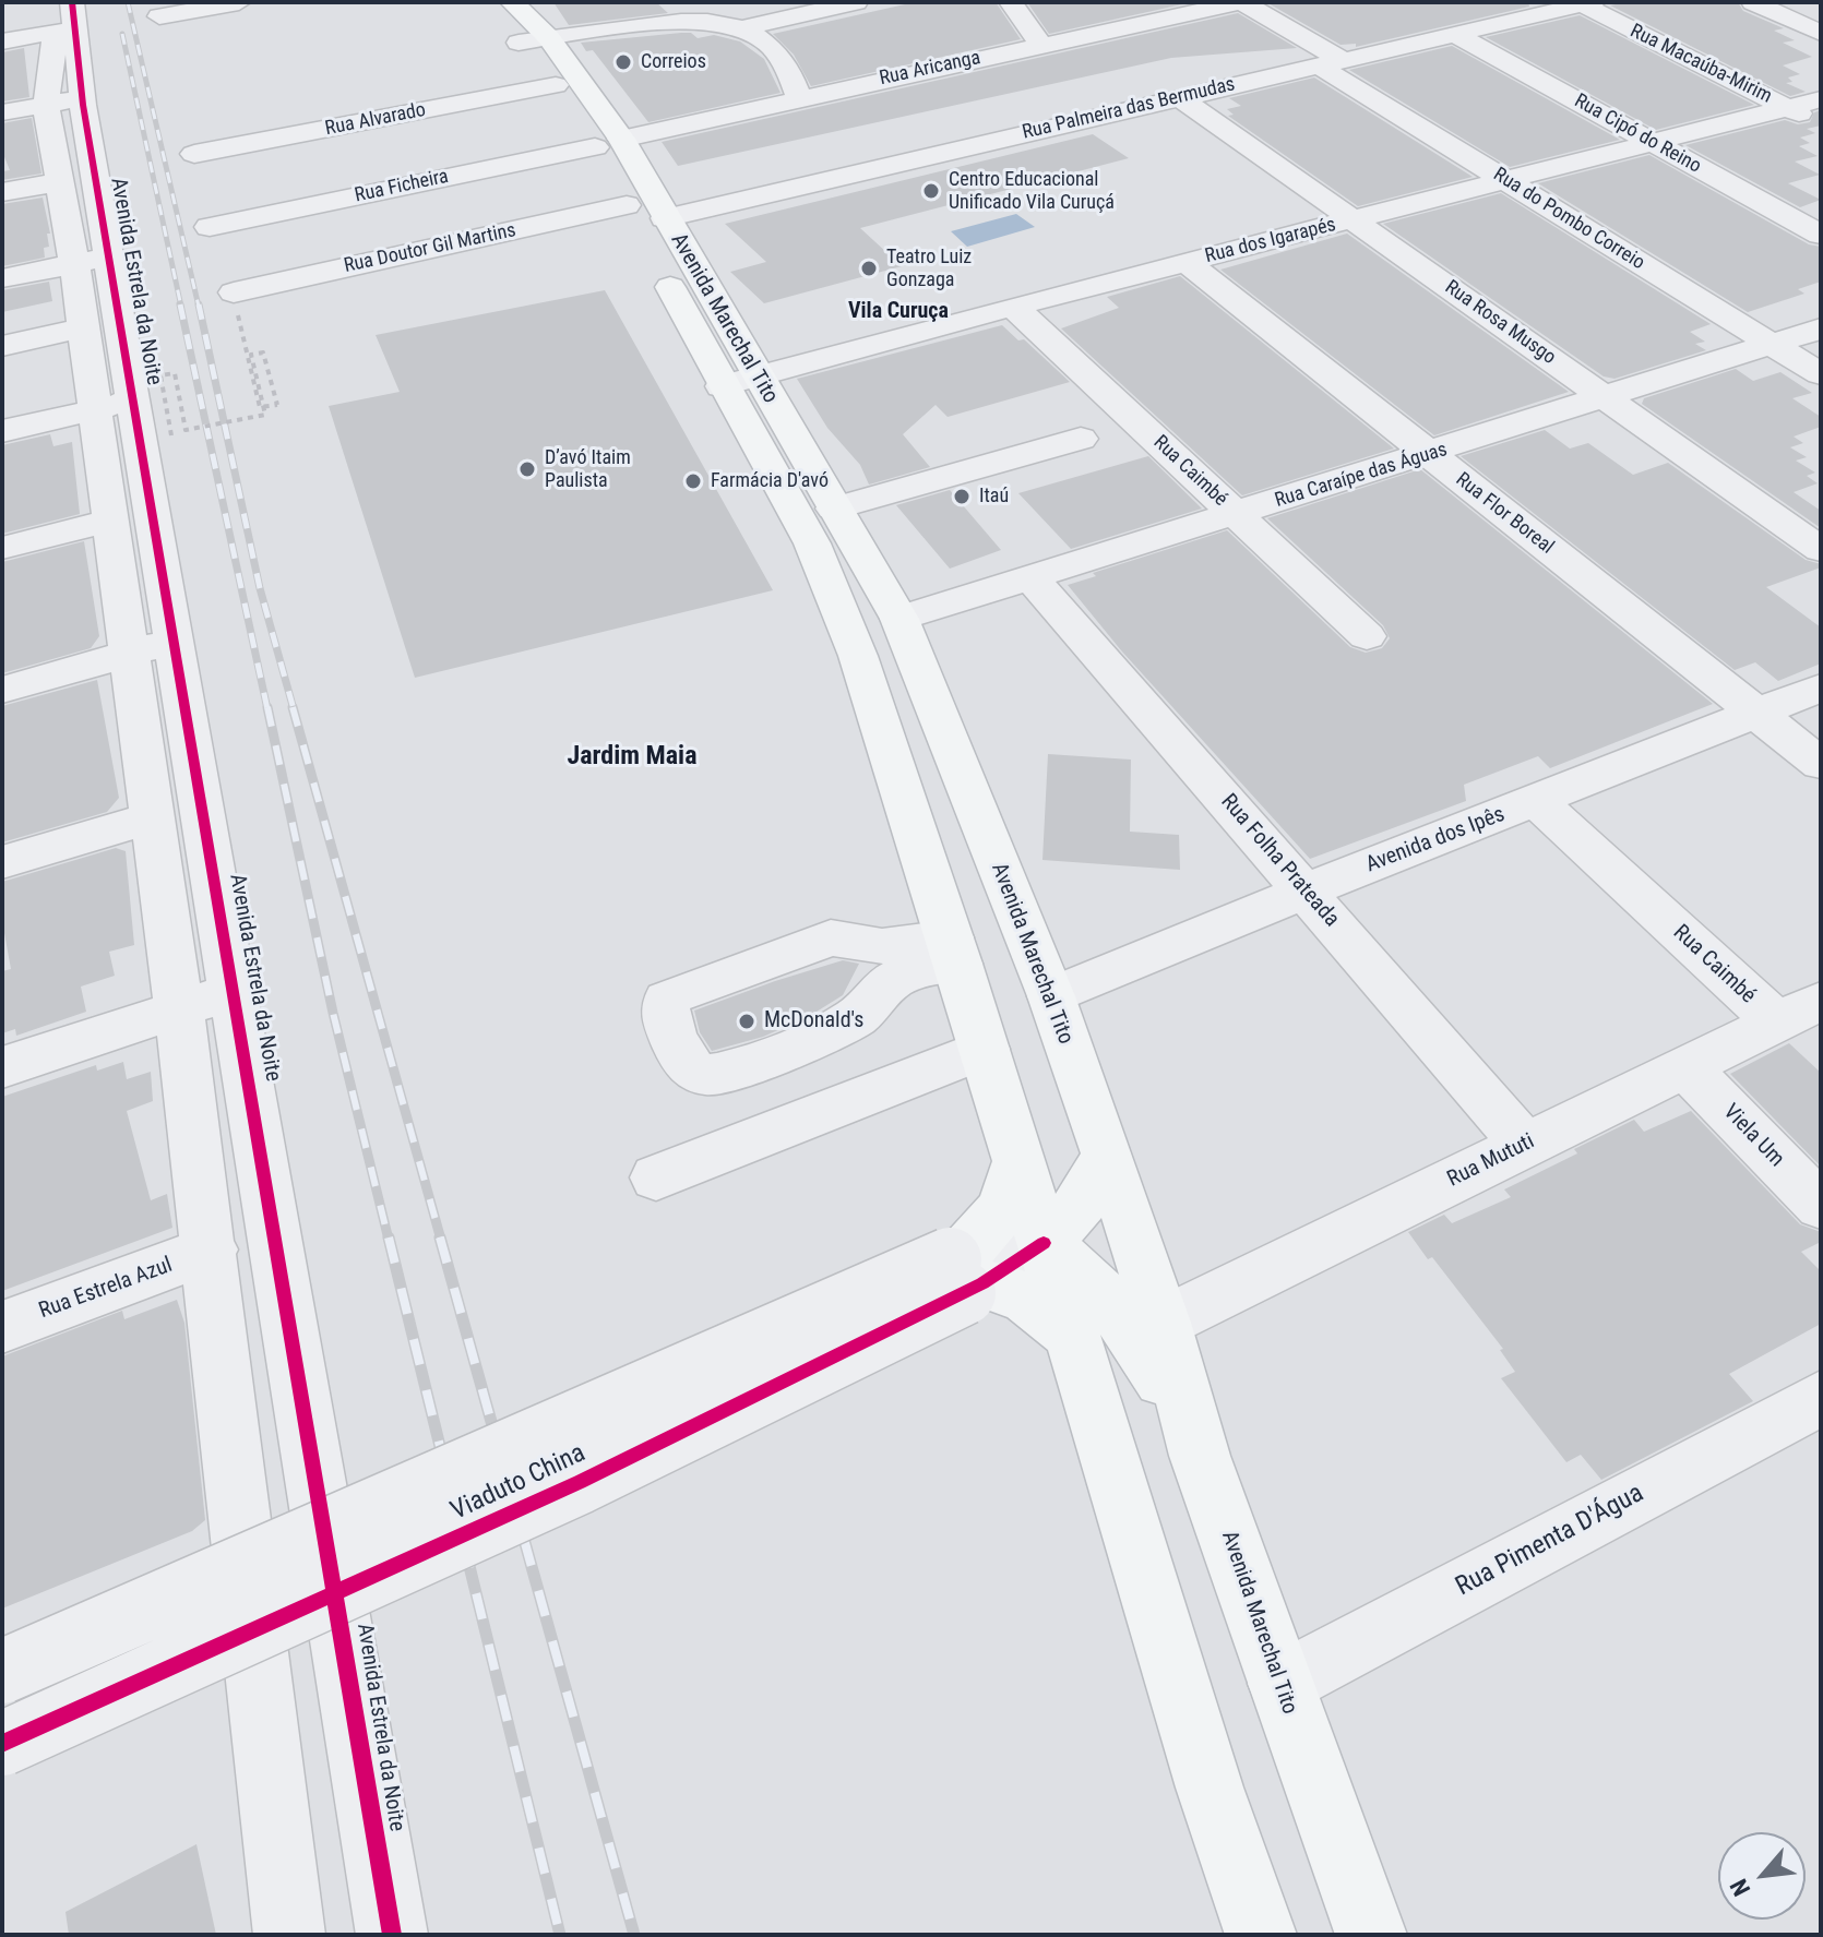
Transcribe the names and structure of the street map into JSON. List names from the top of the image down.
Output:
{
  "streets": {
    "main road": ["Avenida Marechal Tito"],
    "street": [
      "Rua Macaúba-Mirim",
      "Rua Aricanga",
      "Rua Palmeira das Bermudas",
      "Rua Alvarado",
      "Rua Cipó do Reino",
      "Rua Ficheira",
      "Rua do Pombo Correio",
      "Rua dos Igarapés",
      "Rua Doutor Gil Martins",
      "Avenida Estrela da Noite",
      "Rua Rosa Musgo",
      "Rua Caimbé",
      "Rua Caraípe das Águas",
      "Rua Flor Boreal",
      "Avenida dos Ipês",
      "Rua Folha Prateada",
      "Viela Um",
      "Rua Mututi",
      "Rua Estrela Azul",
      "Viaduto China",
      "Rua Pimenta D'Água"
    ]
  },
  "crossings": [
    ["Rua Macaúba-Mirim", "Rua Palmeira das Bermudas"],
    ["Rua Macaúba-Mirim", "Rua dos Igarapés"],
    ["Rua Aricanga", "Rua Ficheira"],
    ["Rua Aricanga", "Rua do Pombo Correio"],
    ["Rua Aricanga", "Avenida Marechal Tito"],
    ["Rua Palmeira das Bermudas", "Rua Cipó do Reino"],
    ["Rua Palmeira das Bermudas", "Rua do Pombo Correio"],
    ["Rua Palmeira das Bermudas", "Avenida Marechal Tito"],
    ["Rua Palmeira das Bermudas", "Rua Rosa Musgo"],
    ["Rua Alvarado", "Avenida Marechal Tito"],
    ["Rua Cipó do Reino", "Rua dos Igarapés"],
    ["Rua Ficheira", "Avenida Marechal Tito"],
    ["Rua do Pombo Correio", "Rua dos Igarapés"],
    ["Rua do Pombo Correio", "Rua Caraípe das Águas"],
    ["Rua dos Igarapés", "Avenida Marechal Tito"],
    ["Rua dos Igarapés", "Rua Rosa Musgo"],
    ["Rua dos Igarapés", "Rua Caimbé"],
    ["Rua dos Igarapés", "Rua Flor Boreal"],
    ["Rua Doutor Gil Martins", "Avenida Marechal Tito"],
    ["Avenida Estrela da Noite", "Rua Estrela Azul"],
    ["Avenida Marechal Tito", "Rua Caraípe das Águas"],
    ["Avenida Marechal Tito", "Avenida dos Ipês"],
    ["Avenida Marechal Tito", "Rua Mututi"],
    ["Avenida Marechal Tito", "Viaduto China"],
    ["Avenida Marechal Tito", "Rua Pimenta D'Água"],
    ["Rua Rosa Musgo", "Rua Caraípe das Águas"],
    ["Rua Caimbé", "Rua Caraípe das Águas"],
    ["Rua Caimbé", "Avenida dos Ipês"],
    ["Rua Caimbé", "Rua Mututi"],
    ["Rua Caraípe das Águas", "Rua Flor Boreal"],
    ["Rua Caraípe das Águas", "Rua Folha Prateada"],
    ["Rua Flor Boreal", "Avenida dos Ipês"],
    ["Avenida dos Ipês", "Rua Folha Prateada"],
    ["Rua Folha Prateada", "Rua Mututi"],
    ["Viela Um", "Rua Mututi"]
  ],
  "districts": ["Vila Curuça", "Jardim Maia"],
  "places": [
    "Correios",
    "Centro Educacional Unificado Vila Curuçá",
    "Teatro Luiz Gonzaga",
    "D’avó Itaim Paulista",
    "Farmácia D'avó",
    "Itaú",
    "McDonald's"
  ],
  "north": "bottom left"
}
